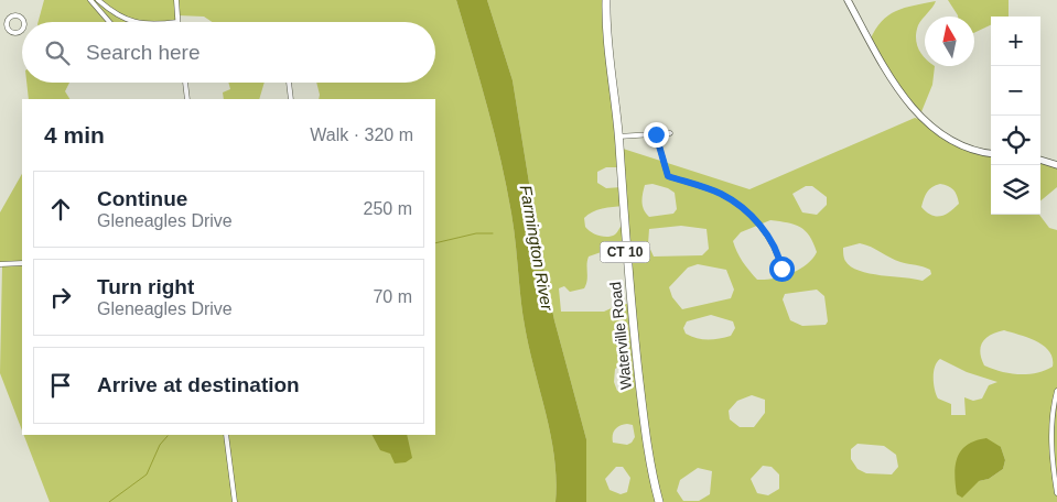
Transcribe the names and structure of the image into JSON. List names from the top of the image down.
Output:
{
  "streets": {
    "highway": ["CT 10", "Waterville Road"]
  },
  "water": ["Farmington River"],
  "north": "top",
  "page": {
    "map_buttons": ["+", "−"],
    "search": "Search here",
    "heading": ["4 min", "Walk · 320 m"],
    "list": [
      ["Continue", "Gleneagles Drive", "250 m"],
      ["Turn right", "Gleneagles Drive", "70 m"],
      "Arrive at destination"
    ]
  }
}
